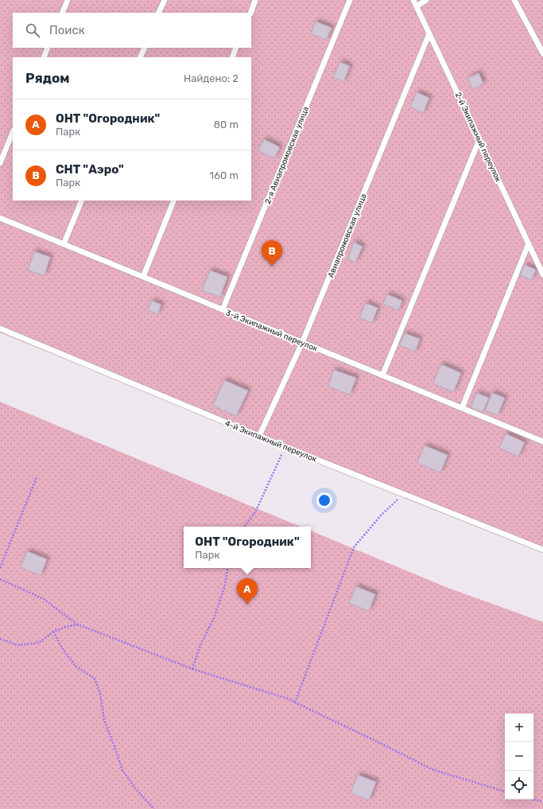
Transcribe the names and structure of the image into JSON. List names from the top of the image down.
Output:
{
  "streets": {
    "lane": [
      "2-й Экипажный переулок",
      "2-я Авиапромовская улица",
      "Авиапромовская улица",
      "3-й Экипажный переулок",
      "4-й Экипажный переулок"
    ]
  },
  "crossings": [
    ["2-й Экипажный переулок", "Авиапромовская улица"],
    ["2-я Авиапромовская улица", "3-й Экипажный переулок"],
    ["Авиапромовская улица", "3-й Экипажный переулок"],
    ["Авиапромовская улица", "4-й Экипажный переулок"]
  ],
  "page": {
    "search": "Поиск",
    "heading": ["Рядом", "Найдено: 2"],
    "list": [
      {
        "mark": "A",
        "name": "ОНТ \"Огородник\"",
        "note": "Парк",
        "value": "80 m"
      },
      {
        "mark": "B",
        "name": "СНТ \"Аэро\"",
        "note": "Парк",
        "value": "160 m"
      }
    ],
    "pins": ["B", "A"],
    "popup": ["ОНТ \"Огородник\"", "Парк"],
    "map_buttons": ["+", "−"]
  }
}
